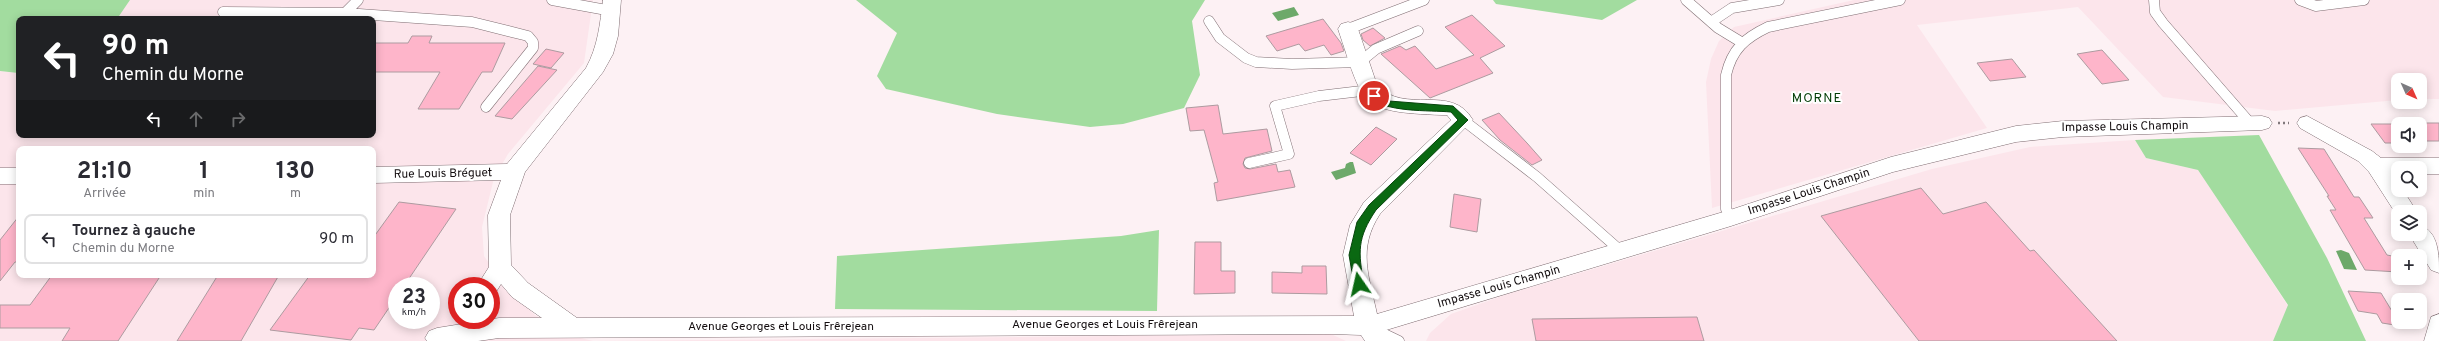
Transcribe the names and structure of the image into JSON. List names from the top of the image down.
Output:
{
  "streets": {
    "street": ["Impasse Louis Champin", "Rue Louis Bréguet", "Avenue Georges et Louis Frêrejean"]
  },
  "crossings": [
    ["Impasse Louis Champin", "Avenue Georges et Louis Frêrejean"]
  ],
  "districts": ["MORNE"],
  "north": "bottom right",
  "page": {
    "turn": ["90 m", "Chemin du Morne"],
    "map_buttons": ["+", "−"],
    "eta": [
      "21:10",
      "Arrivée",
      "1",
      "min",
      "130",
      "m"
    ],
    "list": [
      {
        "name": "Tournez à gauche",
        "note": "Chemin du Morne",
        "value": "90 m"
      }
    ],
    "speed": "23 km/h",
    "limit": "30"
  }
}
